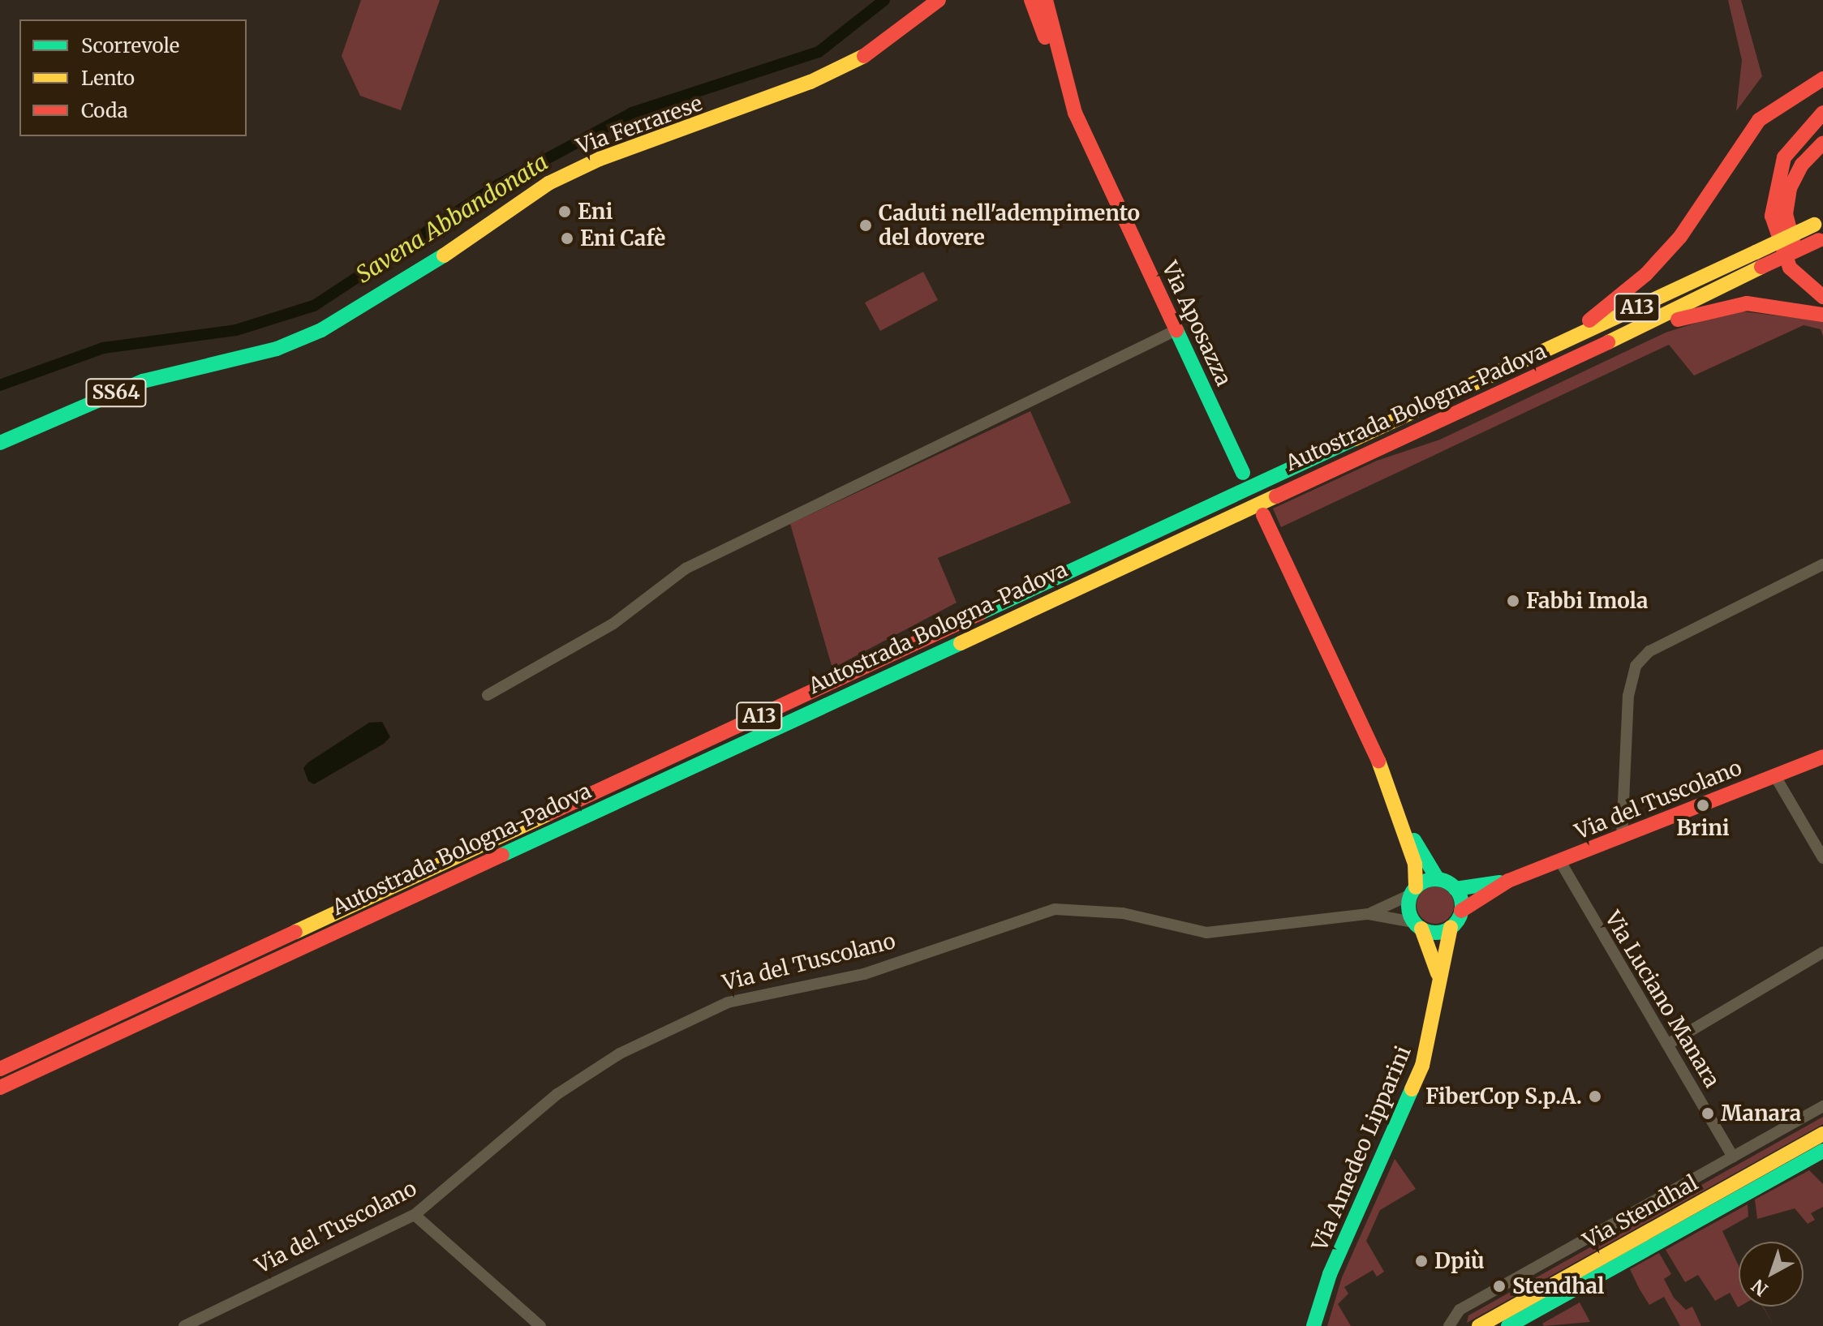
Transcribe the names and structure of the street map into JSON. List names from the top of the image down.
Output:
{
  "streets": {
    "main road": [
      "Via Ferrarese",
      "A13",
      "Via Aposazza",
      "SS64",
      "Autostrada Bologna-Padova",
      "Via del Tuscolano",
      "Via Amedeo Lipparini",
      "Via Stendhal"
    ],
    "street": ["Via Luciano Manara"]
  },
  "crossings": [
    ["Via del Tuscolano", "Via Luciano Manara"],
    ["Via del Tuscolano", "Via Amedeo Lipparini"]
  ],
  "water": ["Savena Abbandonata"],
  "places": [
    "Eni",
    "Caduti nell'adempimento del dovere",
    "Eni Cafè",
    "Fabbi Imola",
    "Brini",
    "FiberCop S.p.A.",
    "Manara",
    "Dpiù",
    "Stendhal"
  ],
  "legend": ["Scorrevole", "Lento", "Coda"],
  "north": "bottom left"
}
